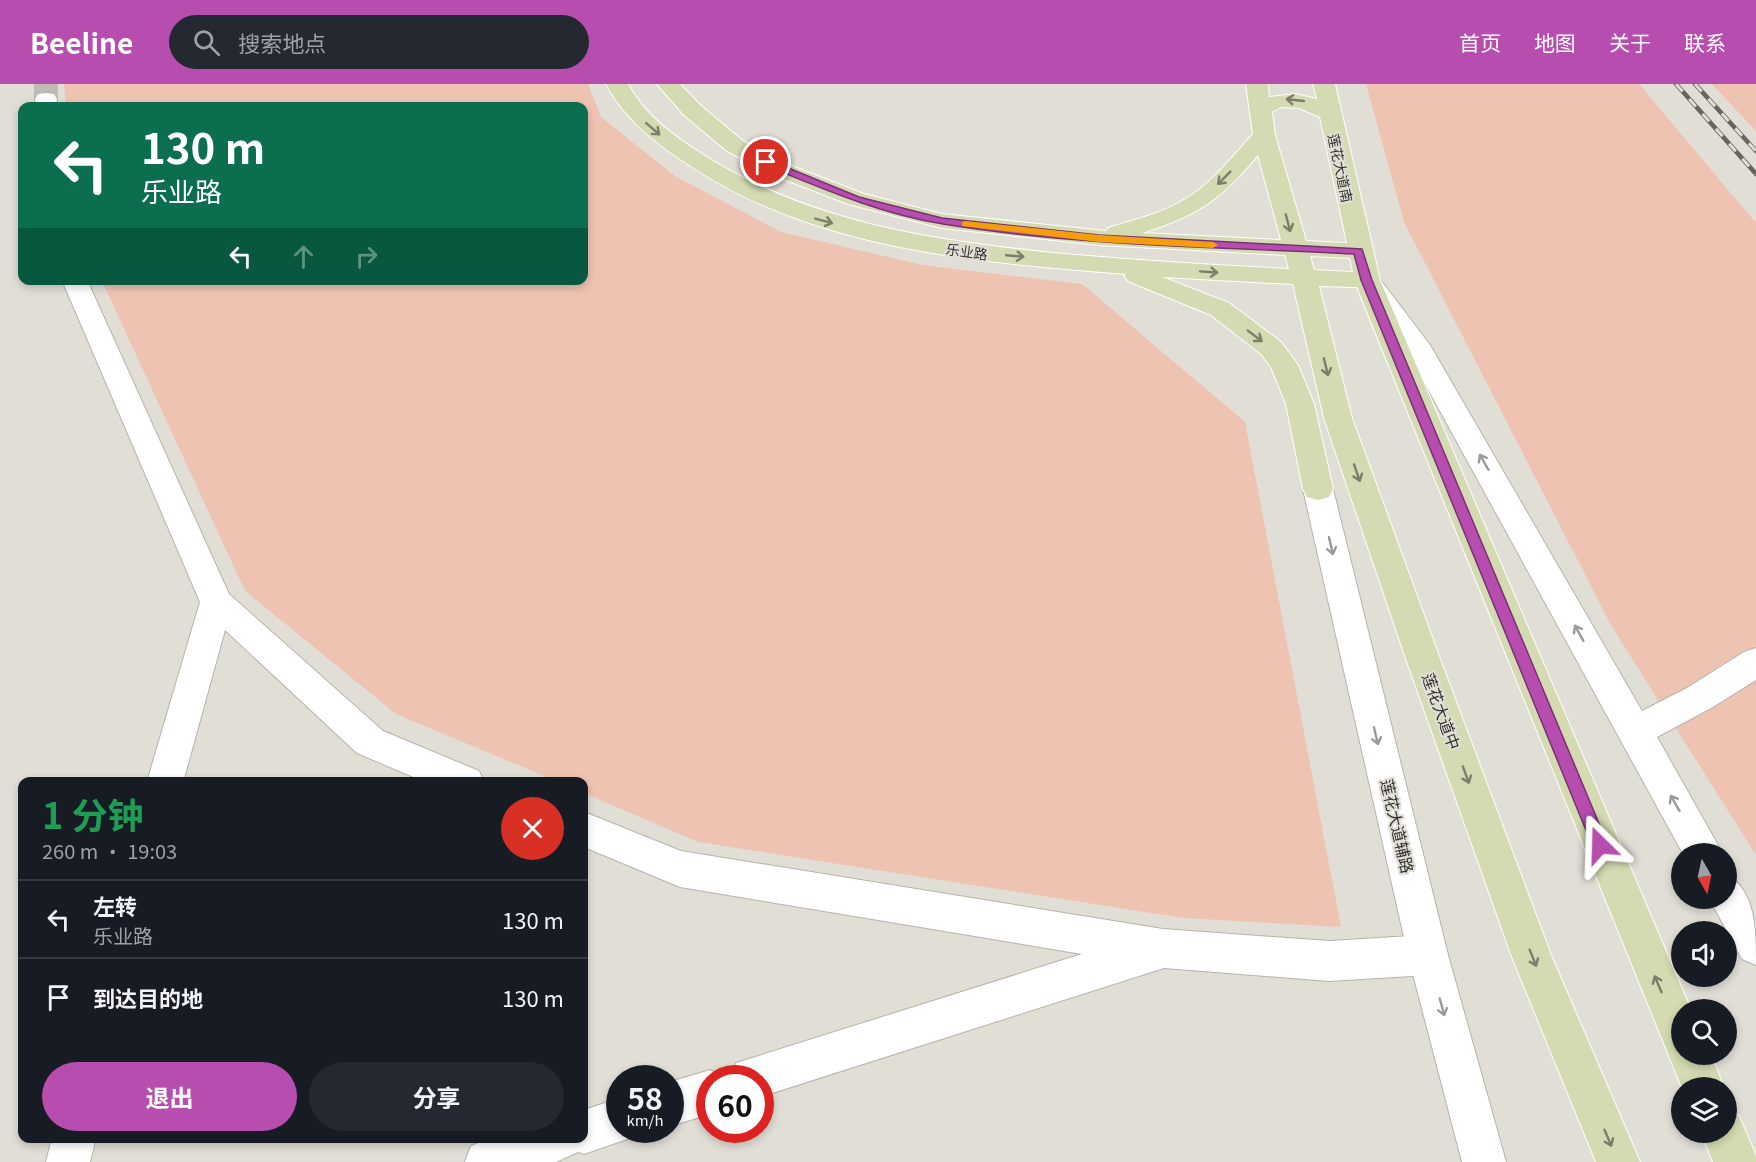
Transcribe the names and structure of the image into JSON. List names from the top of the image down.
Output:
{
  "streets": {
    "main road": ["莲花大道南", "乐业路", "莲花大道中"],
    "street": ["莲花大道辅路"]
  },
  "crossings": [
    ["莲花大道南", "乐业路"],
    ["乐业路", "莲花大道中"]
  ],
  "north": "bottom",
  "page": {
    "header": "Beeline",
    "search": "搜索地点",
    "nav": [
      "首页",
      "地图",
      "关于",
      "联系"
    ],
    "turn": ["130 m", "乐业路"],
    "heading": ["1 分钟", "260 m · 19:03"],
    "list": [
      {
        "name": "左转",
        "note": "乐业路",
        "value": "130 m"
      },
      {
        "name": "到达目的地",
        "value": "130 m"
      }
    ],
    "buttons": ["退出", "分享"],
    "speed": "58 km/h",
    "limit": "60"
  }
}
